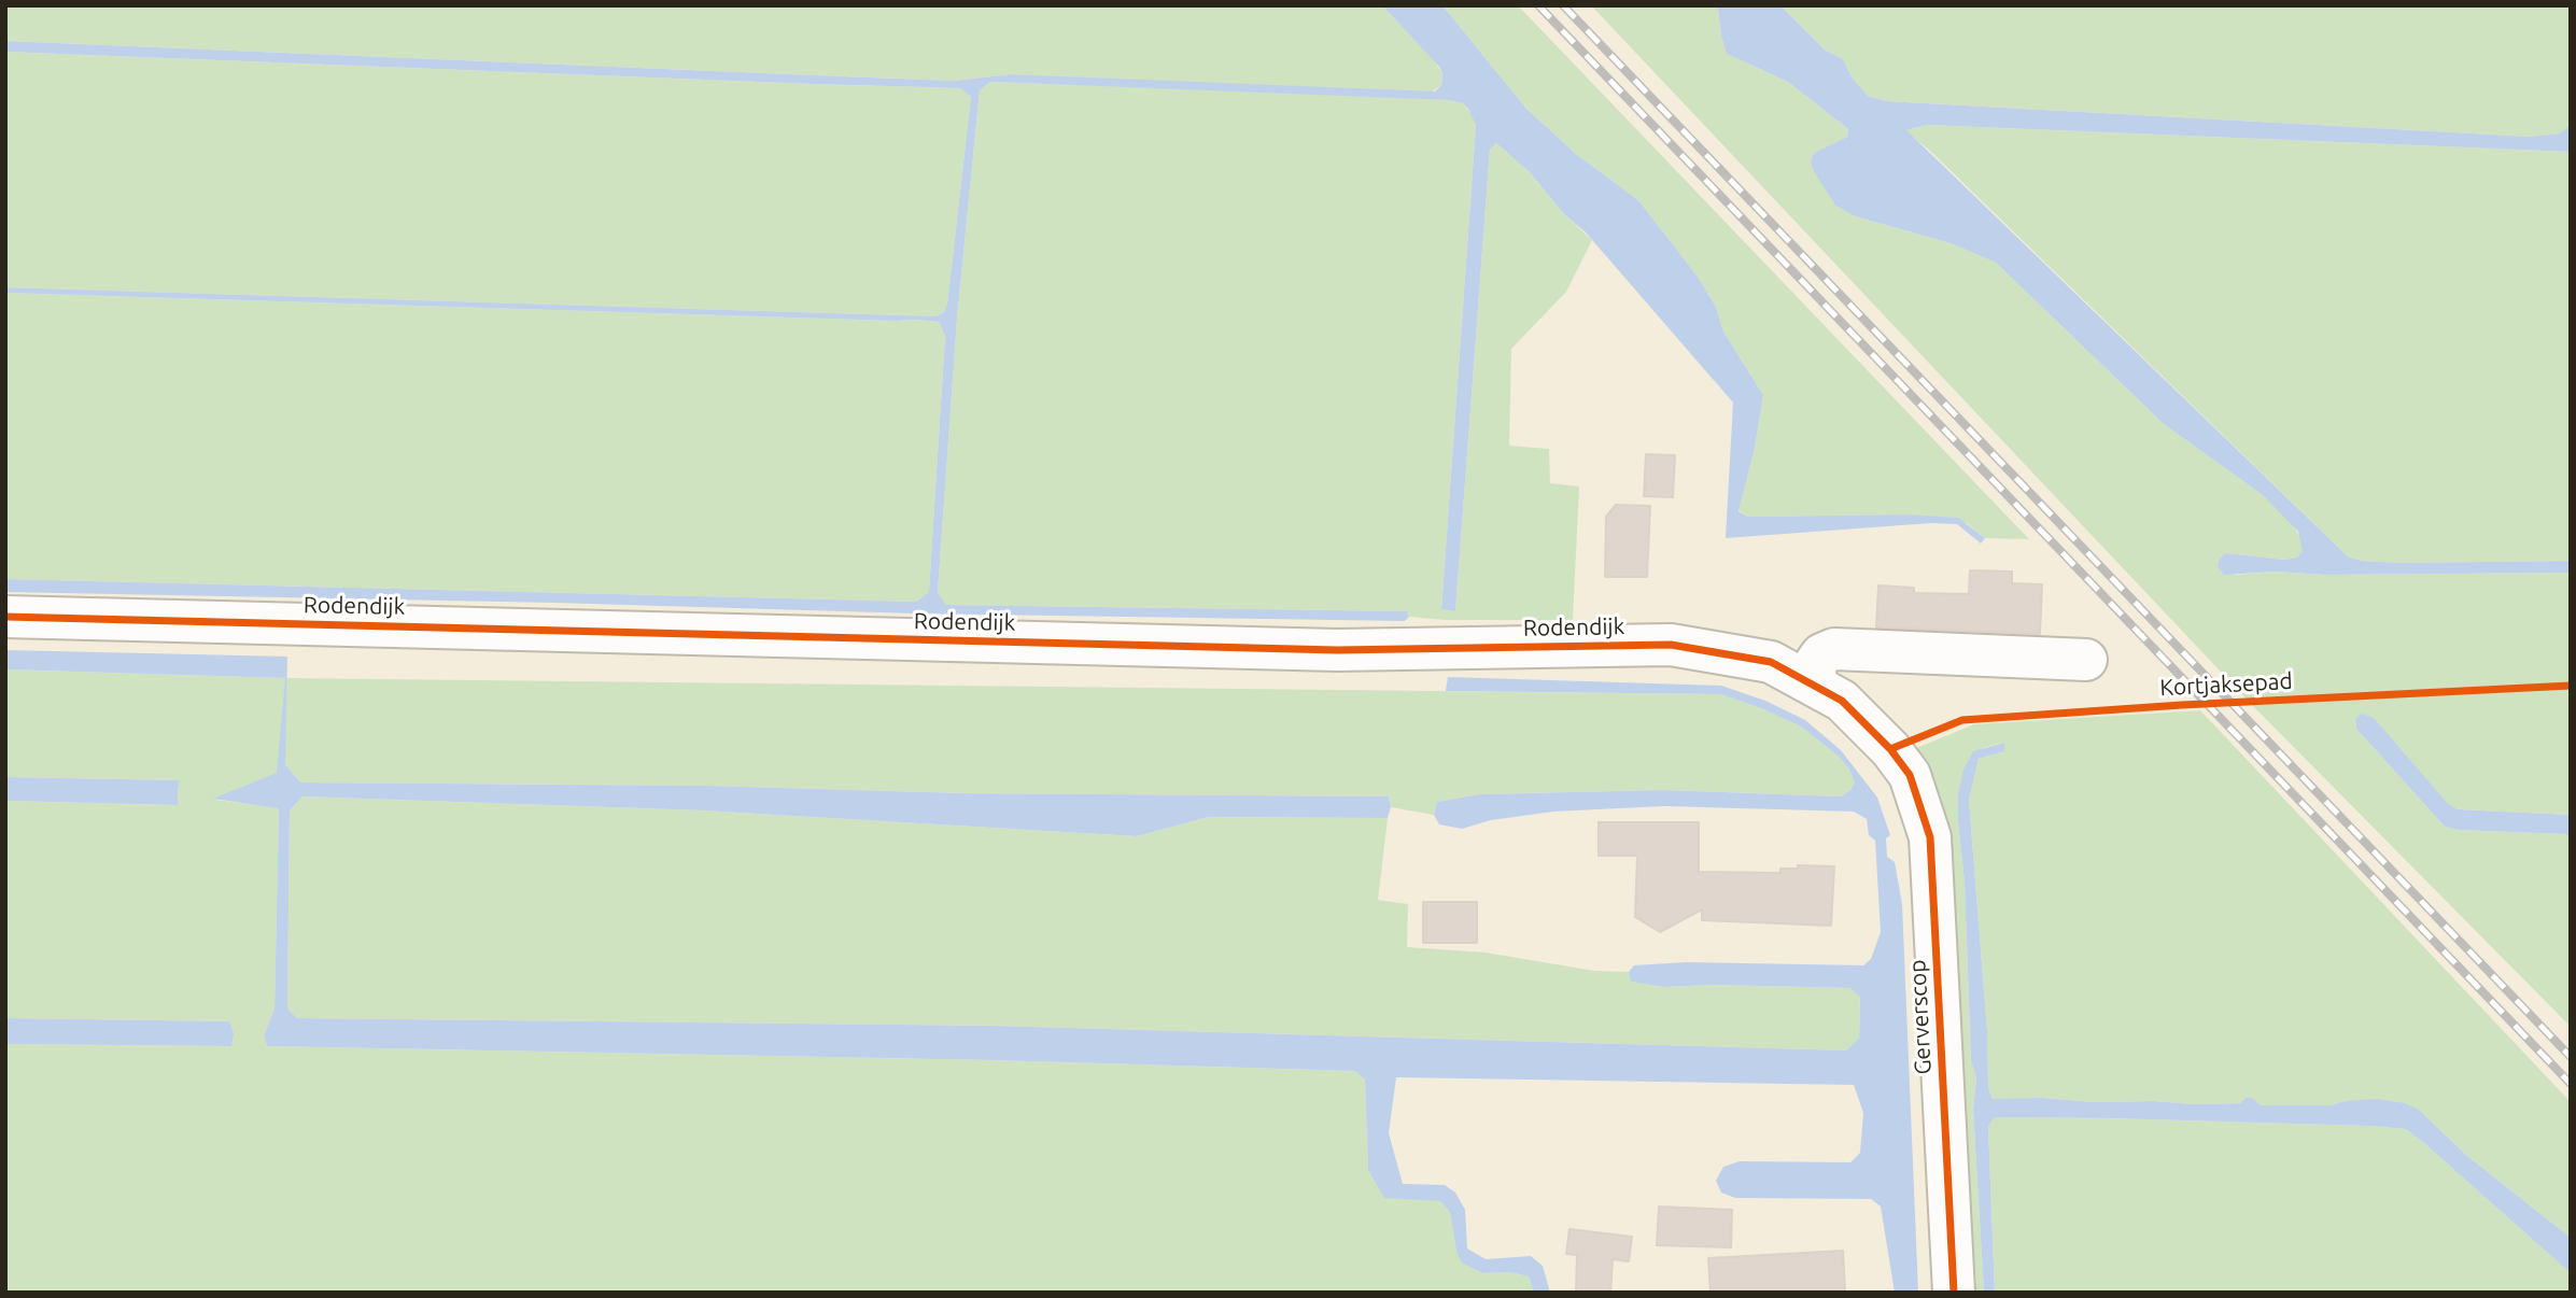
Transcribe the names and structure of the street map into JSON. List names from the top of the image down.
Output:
{
  "streets": {
    "street": ["Rodendijk", "Gerverscop"],
    "cycle path": ["Kortjaksepad"]
  },
  "crossings": [
    ["Rodendijk", "Gerverscop"]
  ]
}
